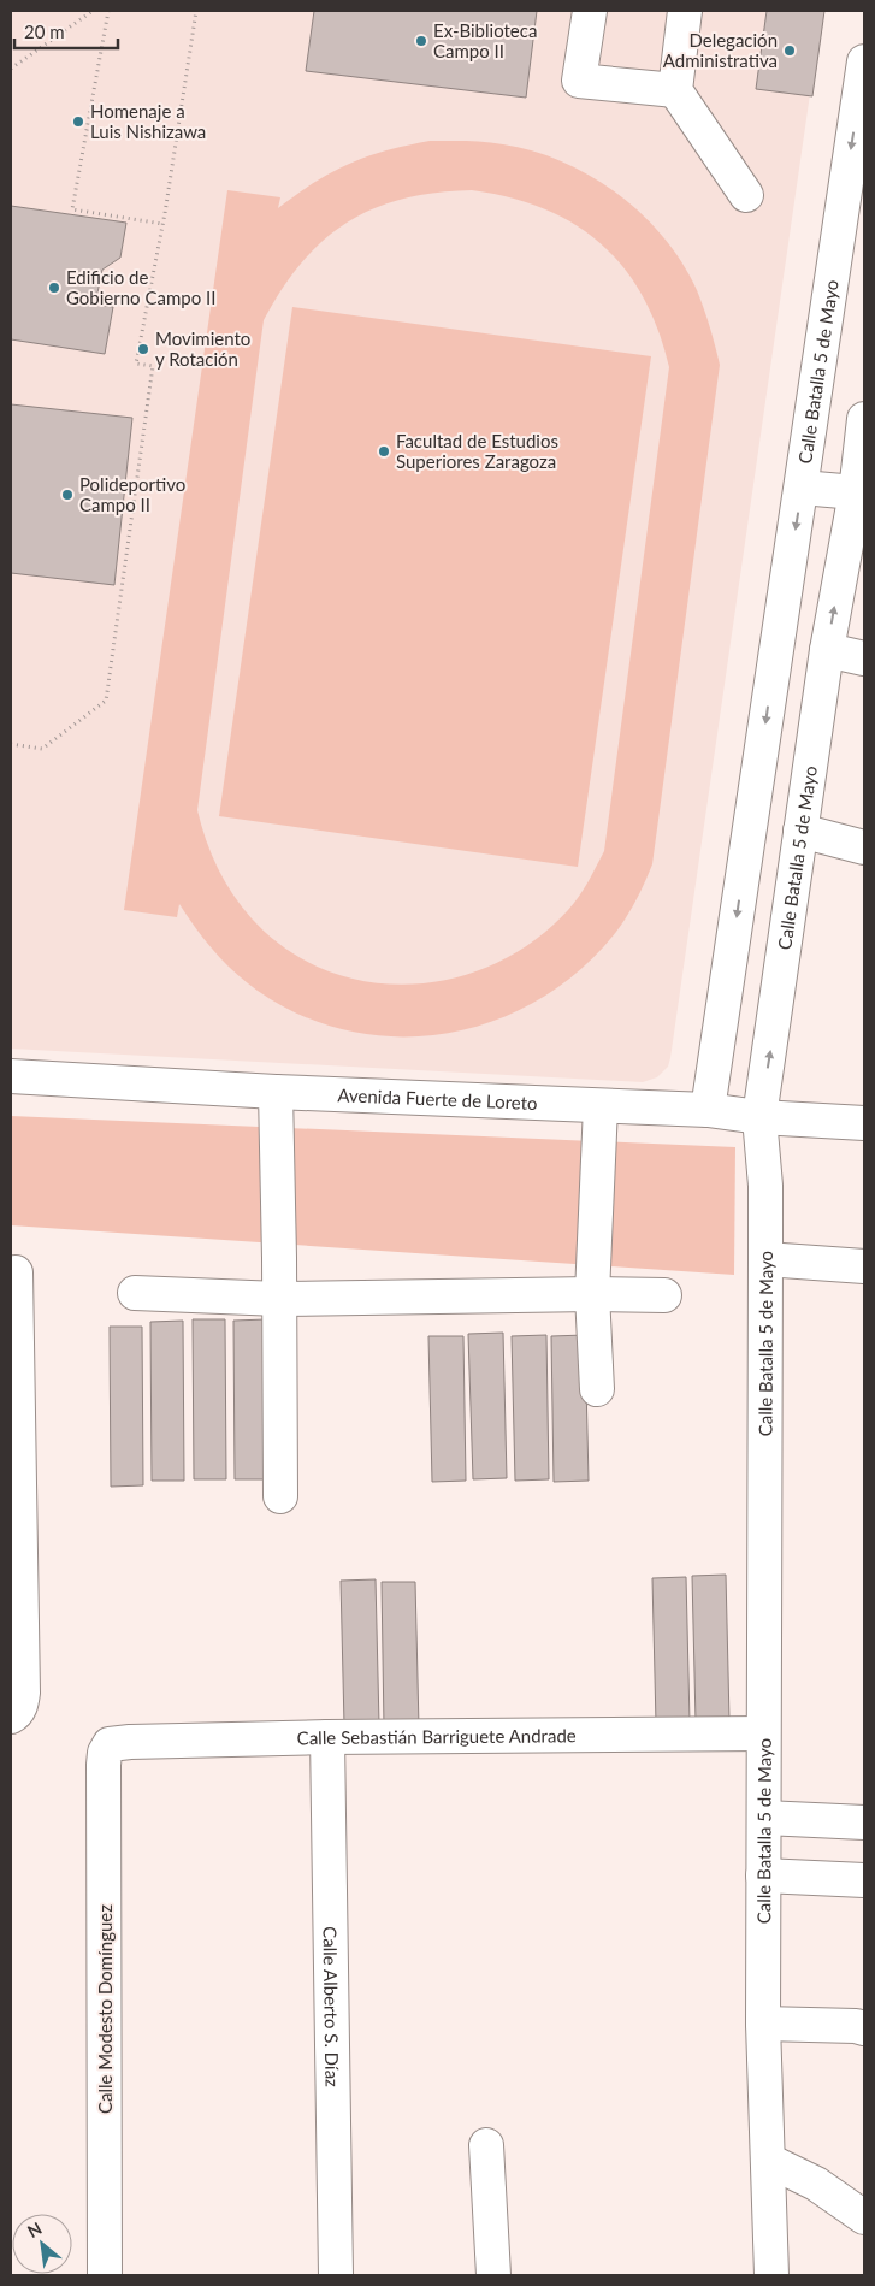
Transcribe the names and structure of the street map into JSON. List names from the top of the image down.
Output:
{
  "streets": {
    "street": [
      "Calle Batalla 5 de Mayo",
      "Avenida Fuerte de Loreto",
      "Calle Sebastián Barriguete Andrade",
      "Calle Alberto S. Díaz",
      "Calle Modesto Domínguez"
    ]
  },
  "crossings": [
    ["Calle Batalla 5 de Mayo", "Avenida Fuerte de Loreto"],
    ["Calle Batalla 5 de Mayo", "Calle Sebastián Barriguete Andrade"],
    ["Calle Sebastián Barriguete Andrade", "Calle Alberto S. Díaz"],
    ["Calle Sebastián Barriguete Andrade", "Calle Modesto Domínguez"]
  ],
  "places": [
    "Ex-Biblioteca Campo II",
    "Delegación Administrativa",
    "Homenaje a Luis Nishizawa",
    "Edificio de Gobierno Campo II",
    "Movimiento y Rotación",
    "Facultad de Estudios Superiores Zaragoza",
    "Polideportivo Campo II"
  ],
  "scale_bar": "20 m",
  "north": "top left"
}
